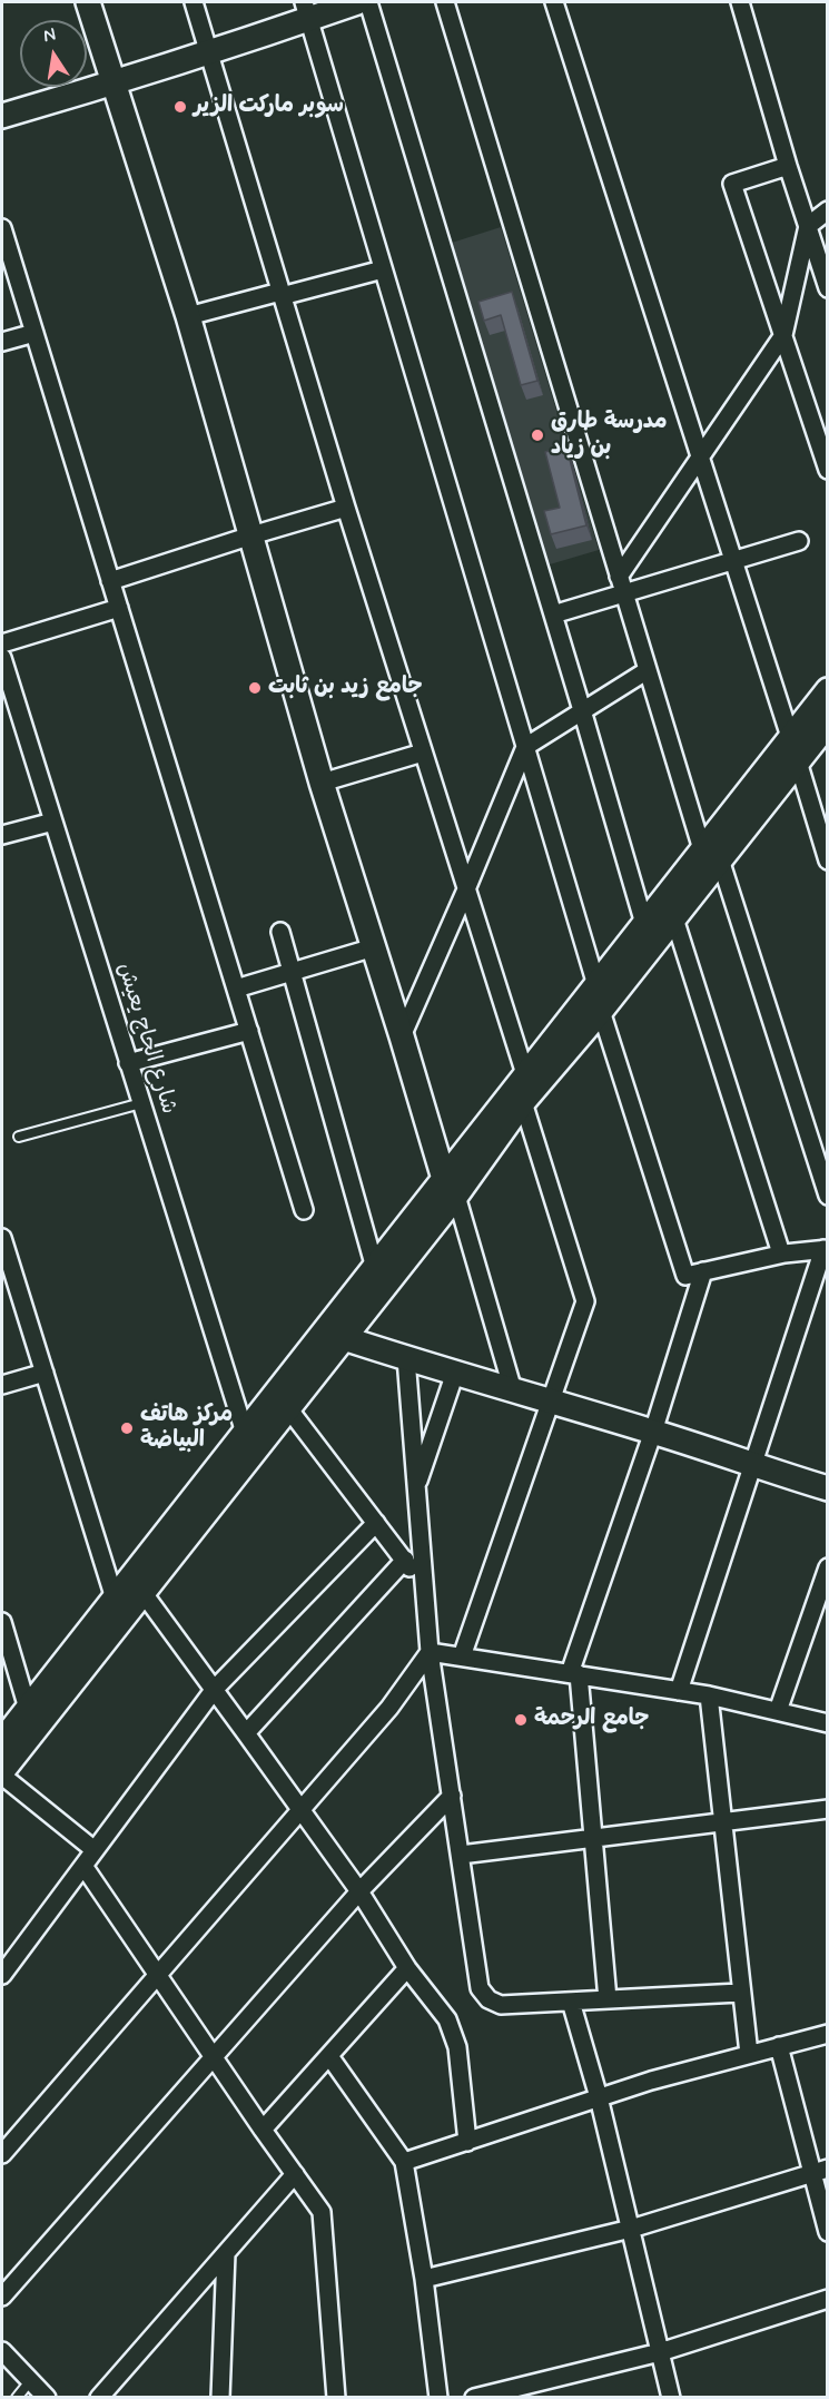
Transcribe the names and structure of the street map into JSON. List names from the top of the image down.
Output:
{
  "streets": {
    "street": ["شارع الحاج يعيش"]
  },
  "places": [
    "سوبر ماركت الزير",
    "مدرسة طارق بن زياد",
    "جامع زيد بن ثابت",
    "مركز هاتف البياضة",
    "جامع الرحمة"
  ],
  "north": "top"
}
